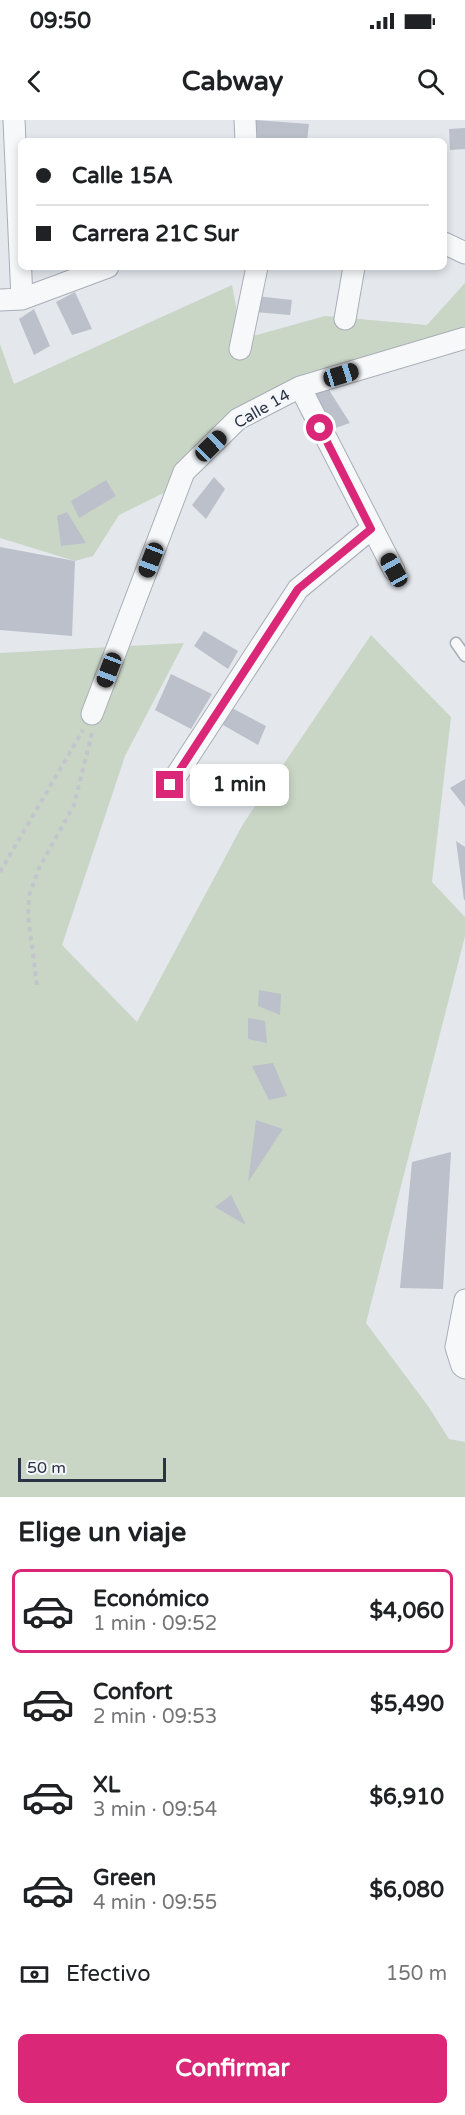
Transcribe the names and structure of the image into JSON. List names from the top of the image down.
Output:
{
  "streets": {
    "street": ["Calle 14"]
  },
  "scale_bar": "50 m",
  "page": {
    "status": "09:50",
    "header": "Cabway",
    "banner": ["Calle 15A", "Carrera 21C Sur"],
    "bubble": "1 min",
    "scale": "50 m",
    "heading": "Elige un viaje",
    "list": [
      {
        "name": "Económico",
        "note": "1 min · 09:52",
        "value": "$4,060"
      },
      {
        "name": "Confort",
        "note": "2 min · 09:53",
        "value": "$5,490"
      },
      {
        "name": "XL",
        "note": "3 min · 09:54",
        "value": "$6,910"
      },
      {
        "name": "Green",
        "note": "4 min · 09:55",
        "value": "$6,080"
      }
    ],
    "pay": ["Efectivo", "150 m"],
    "buttons": "Confirmar"
  }
}
